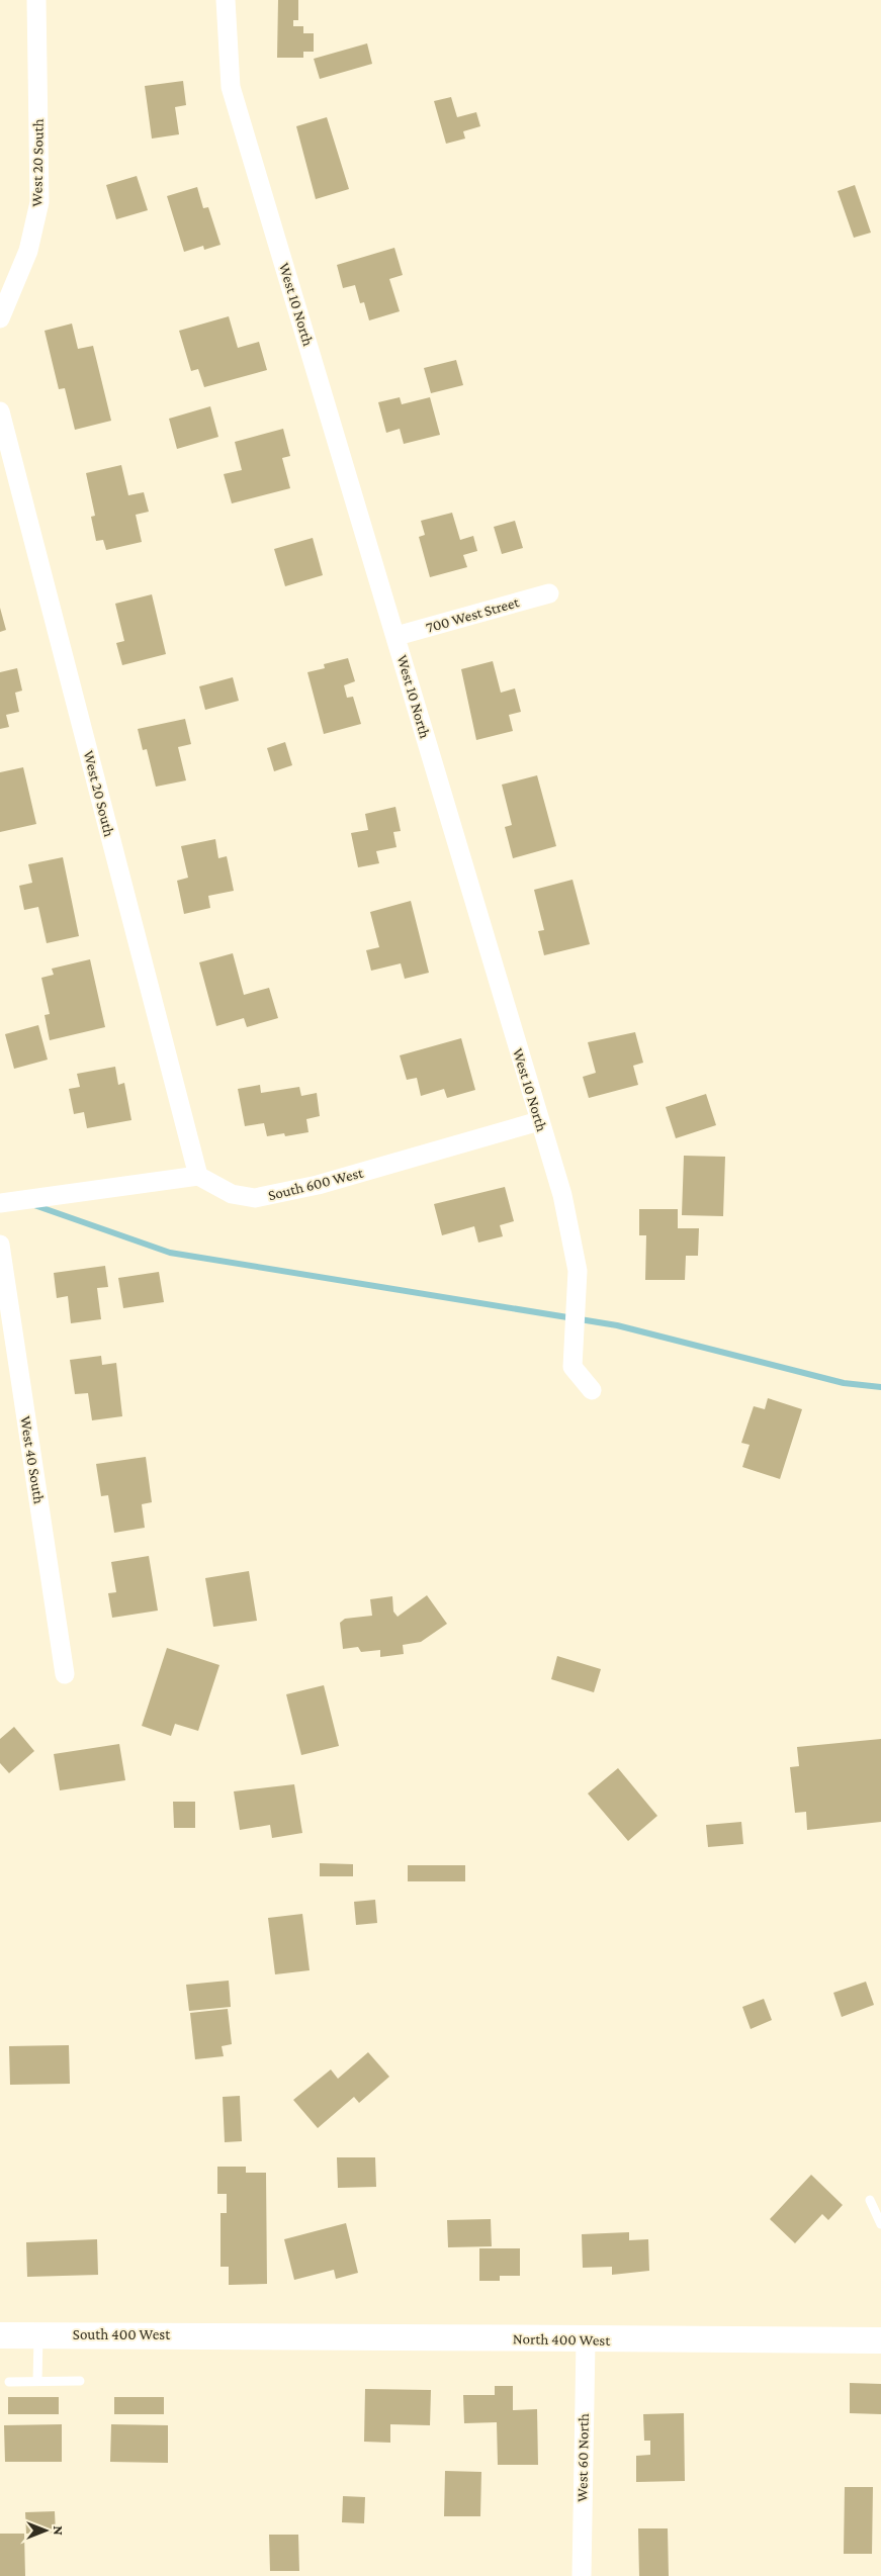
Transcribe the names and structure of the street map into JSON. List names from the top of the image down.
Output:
{
  "streets": {
    "street": [
      "West 20 South",
      "West 10 North",
      "700 West Street",
      "South 600 West",
      "West 40 South",
      "South 400 West",
      "North 400 West",
      "West 60 North"
    ]
  },
  "crossings": [
    ["West 20 South", "South 600 West"],
    ["West 10 North", "700 West Street"],
    ["West 10 North", "South 600 West"],
    ["South 400 West", "North 400 West"],
    ["North 400 West", "West 60 North"]
  ],
  "north": "right"
}
